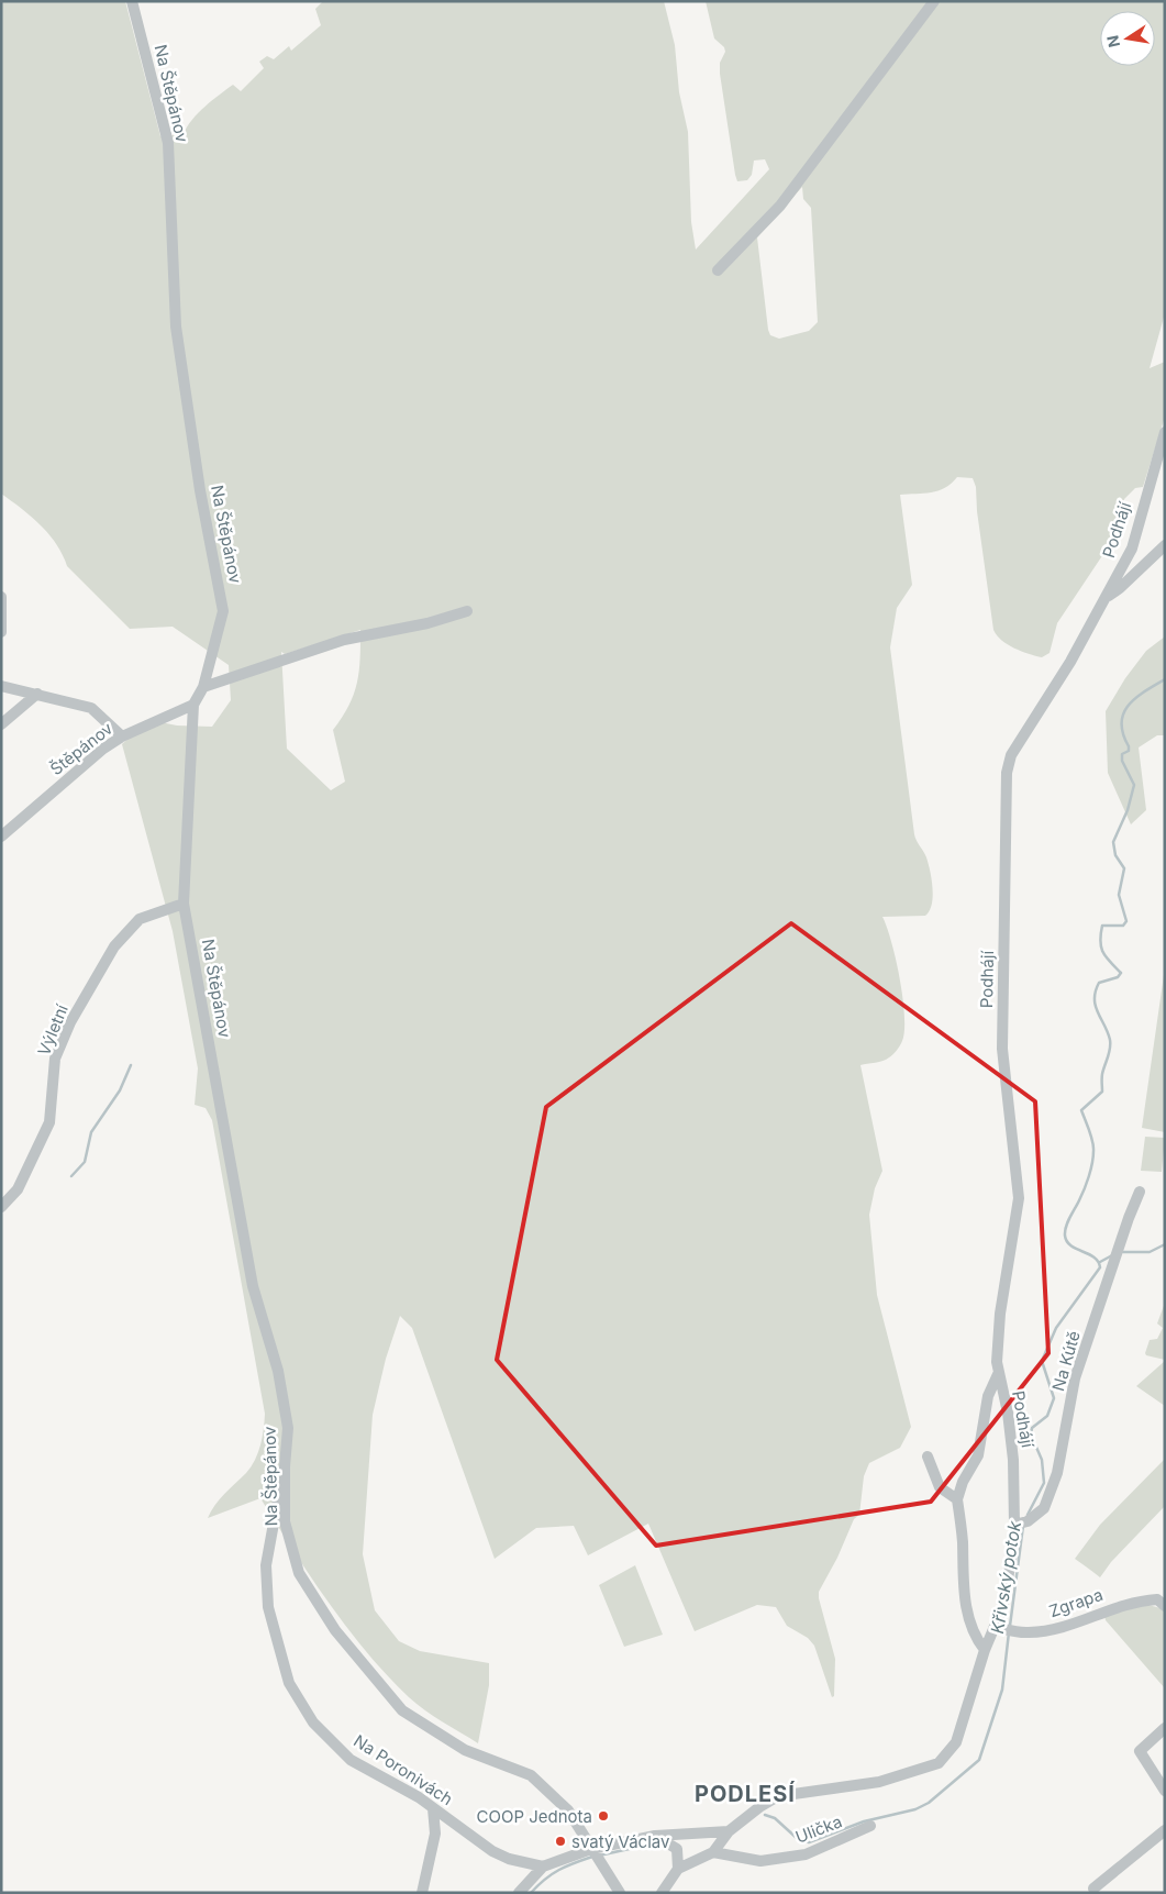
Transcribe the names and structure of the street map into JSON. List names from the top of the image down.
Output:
{
  "streets": {
    "street": [
      "Na Štěpánov",
      "Podhájí",
      "Štěpánov",
      "Výletní",
      "Na Kútě",
      "Zgrapa",
      "Na Poronivách",
      "Ulička"
    ]
  },
  "crossings": [
    ["Na Štěpánov", "Štěpánov"],
    ["Na Štěpánov", "Výletní"],
    ["Na Štěpánov", "Na Poronivách"],
    ["Podhájí", "Na Kútě"],
    ["Podhájí", "Zgrapa"],
    ["Podhájí", "Ulička"]
  ],
  "districts": ["PODLESÍ"],
  "water": ["Křivský potok"],
  "places": ["COOP Jednota", "svatý Václav"],
  "north": "left"
}
